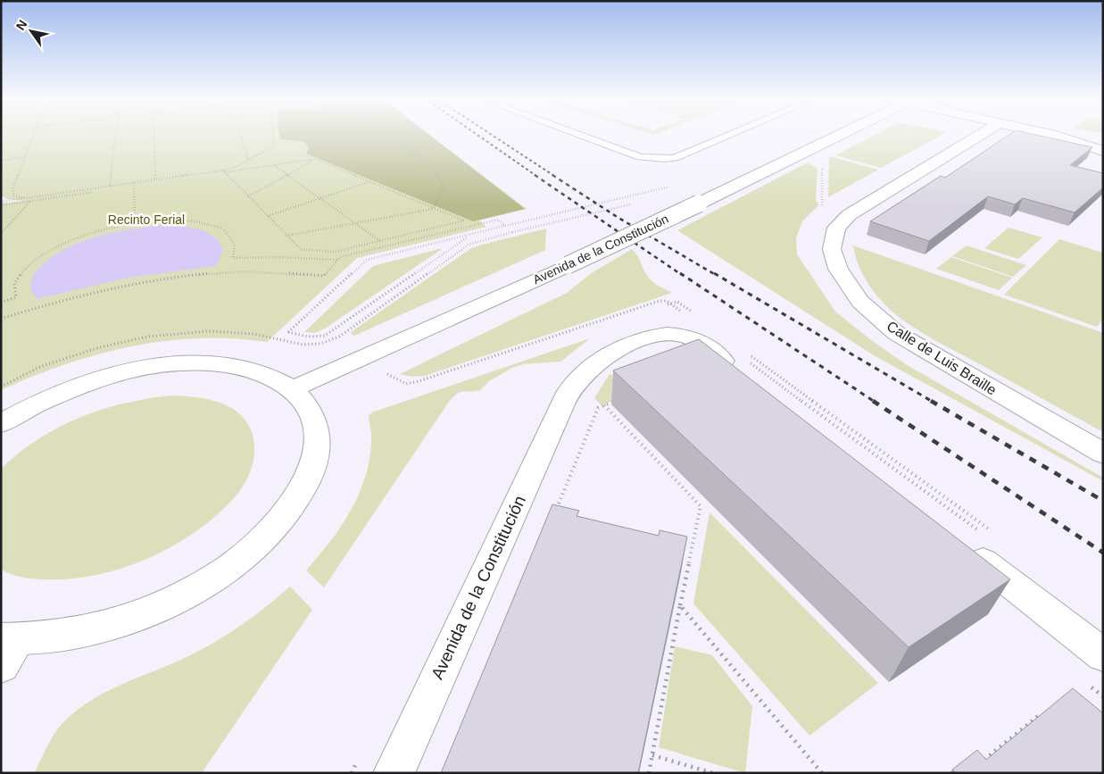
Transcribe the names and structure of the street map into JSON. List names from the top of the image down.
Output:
{
  "streets": {
    "street": ["Avenida de la Constitución", "Calle de Luis Braille"]
  },
  "parks": ["Recinto Ferial"],
  "north": "top left"
}
